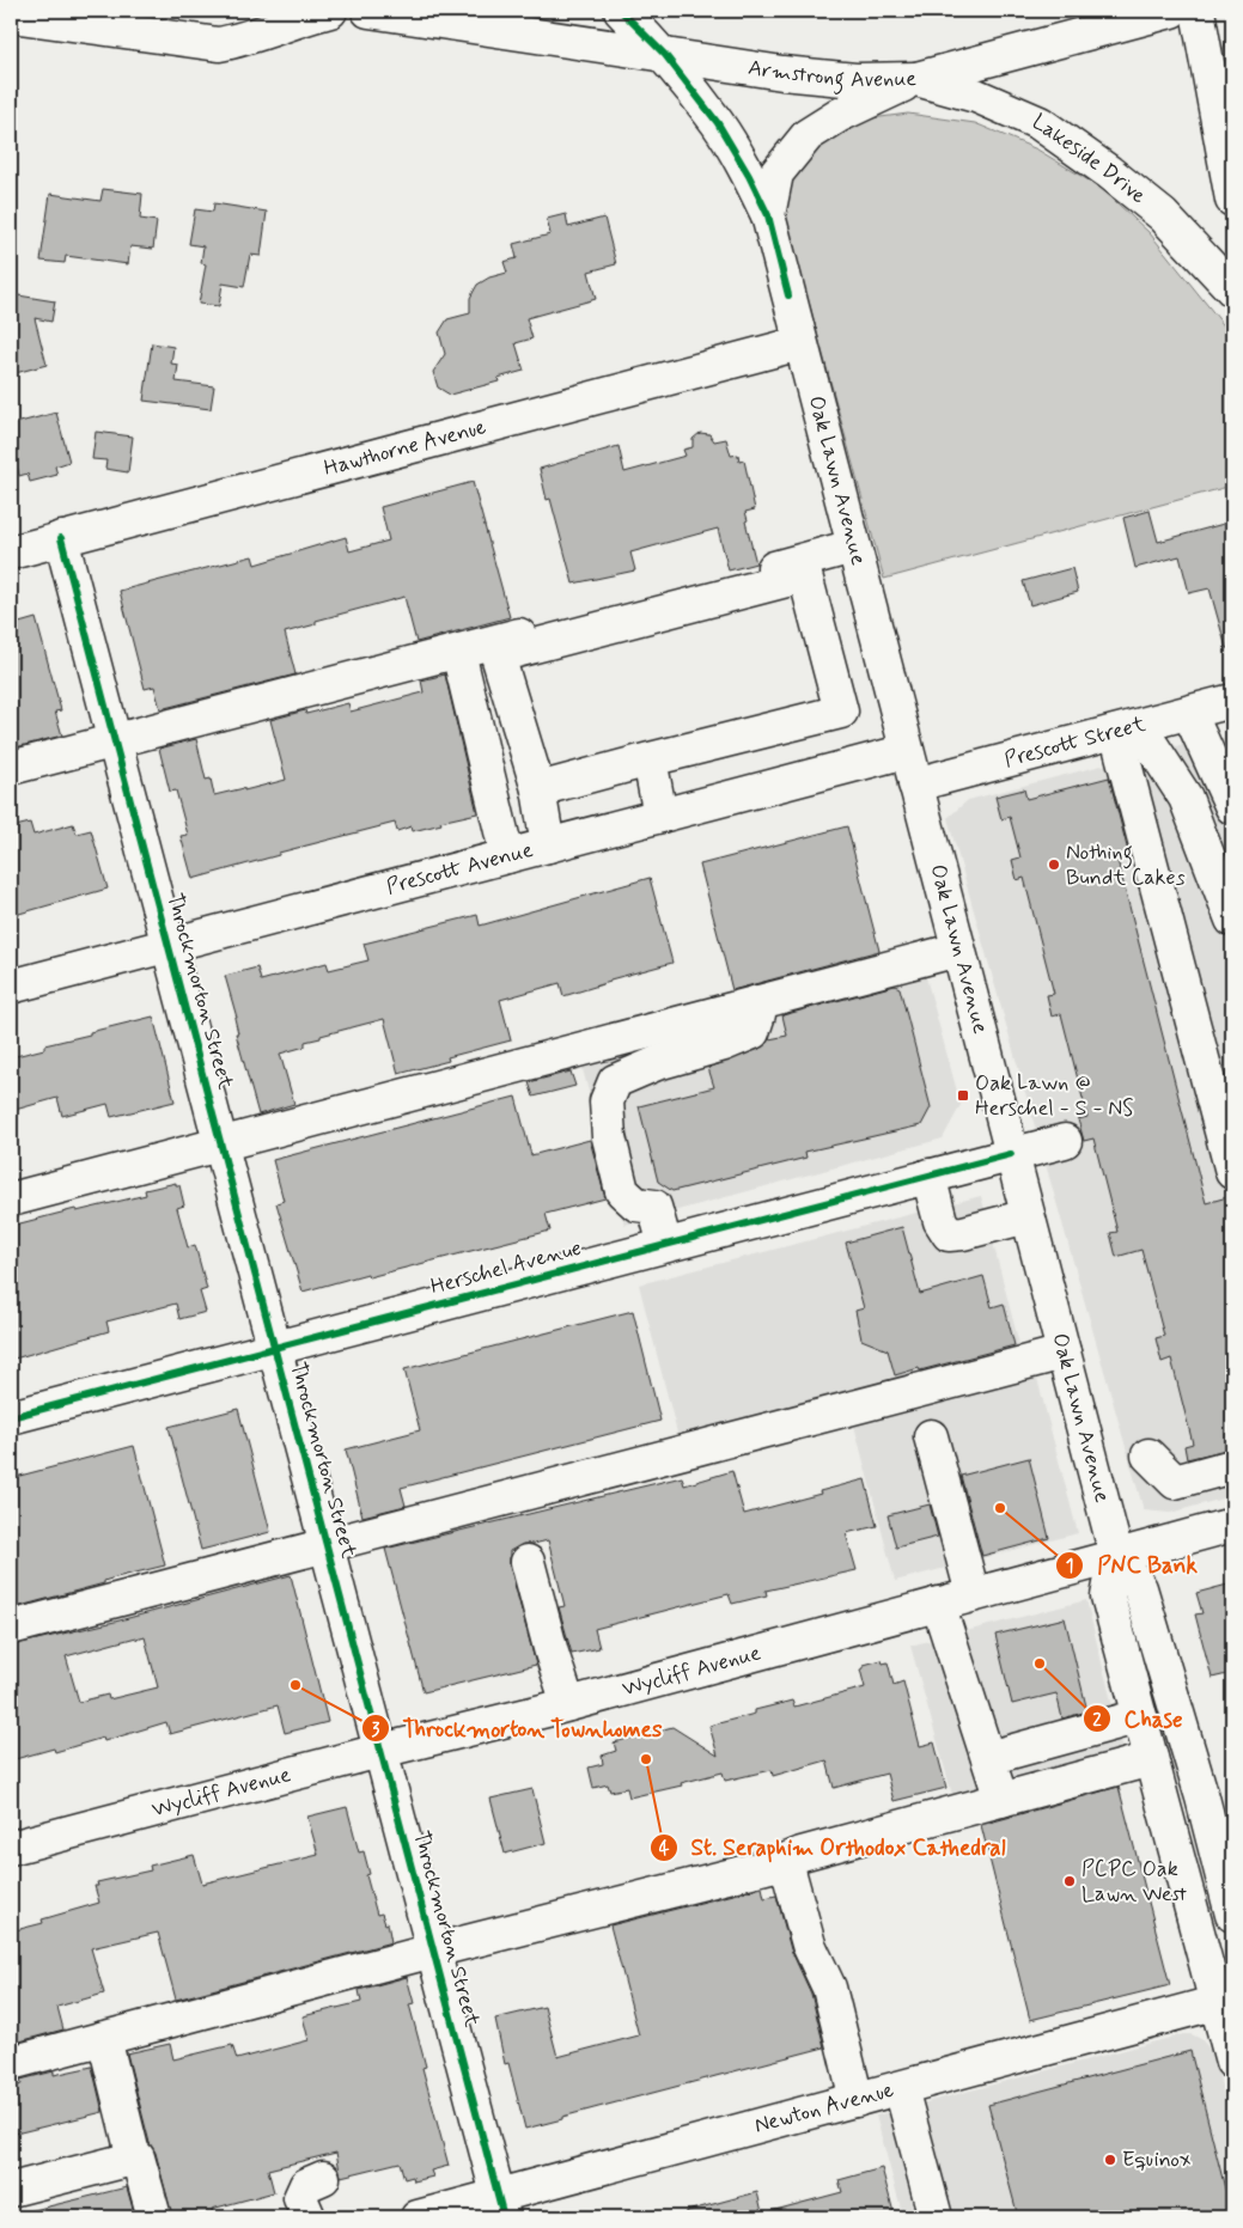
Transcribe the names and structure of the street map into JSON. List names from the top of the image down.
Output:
{
  "streets": {
    "street": [
      "Armstrong Avenue",
      "Lakeside Drive",
      "Hawthorne Avenue",
      "Oak Lawn Avenue",
      "Prescott Street",
      "Prescott Avenue",
      "Throckmorton Street",
      "Herschel Avenue",
      "Wycliff Avenue",
      "Newton Avenue"
    ]
  },
  "crossings": [
    ["Armstrong Avenue", "Lakeside Drive"],
    ["Hawthorne Avenue", "Oak Lawn Avenue"],
    ["Hawthorne Avenue", "Throckmorton Street"],
    ["Oak Lawn Avenue", "Prescott Street"],
    ["Oak Lawn Avenue", "Prescott Avenue"],
    ["Oak Lawn Avenue", "Herschel Avenue"],
    ["Oak Lawn Avenue", "Wycliff Avenue"],
    ["Oak Lawn Avenue", "Newton Avenue"],
    ["Prescott Avenue", "Throckmorton Street"],
    ["Throckmorton Street", "Herschel Avenue"],
    ["Throckmorton Street", "Wycliff Avenue"],
    ["Throckmorton Street", "Newton Avenue"]
  ],
  "places": {
    "other": [
      "Nothing Bundt Cakes",
      "PNC Bank",
      "Chase",
      "Throckmorton Townhomes",
      "St. Seraphim Orthodox Cathedral",
      "PCPC Oak Lawn West",
      "Equinox"
    ],
    "transit": ["Oak Lawn @ Herschel - S - NS"]
  }
}
